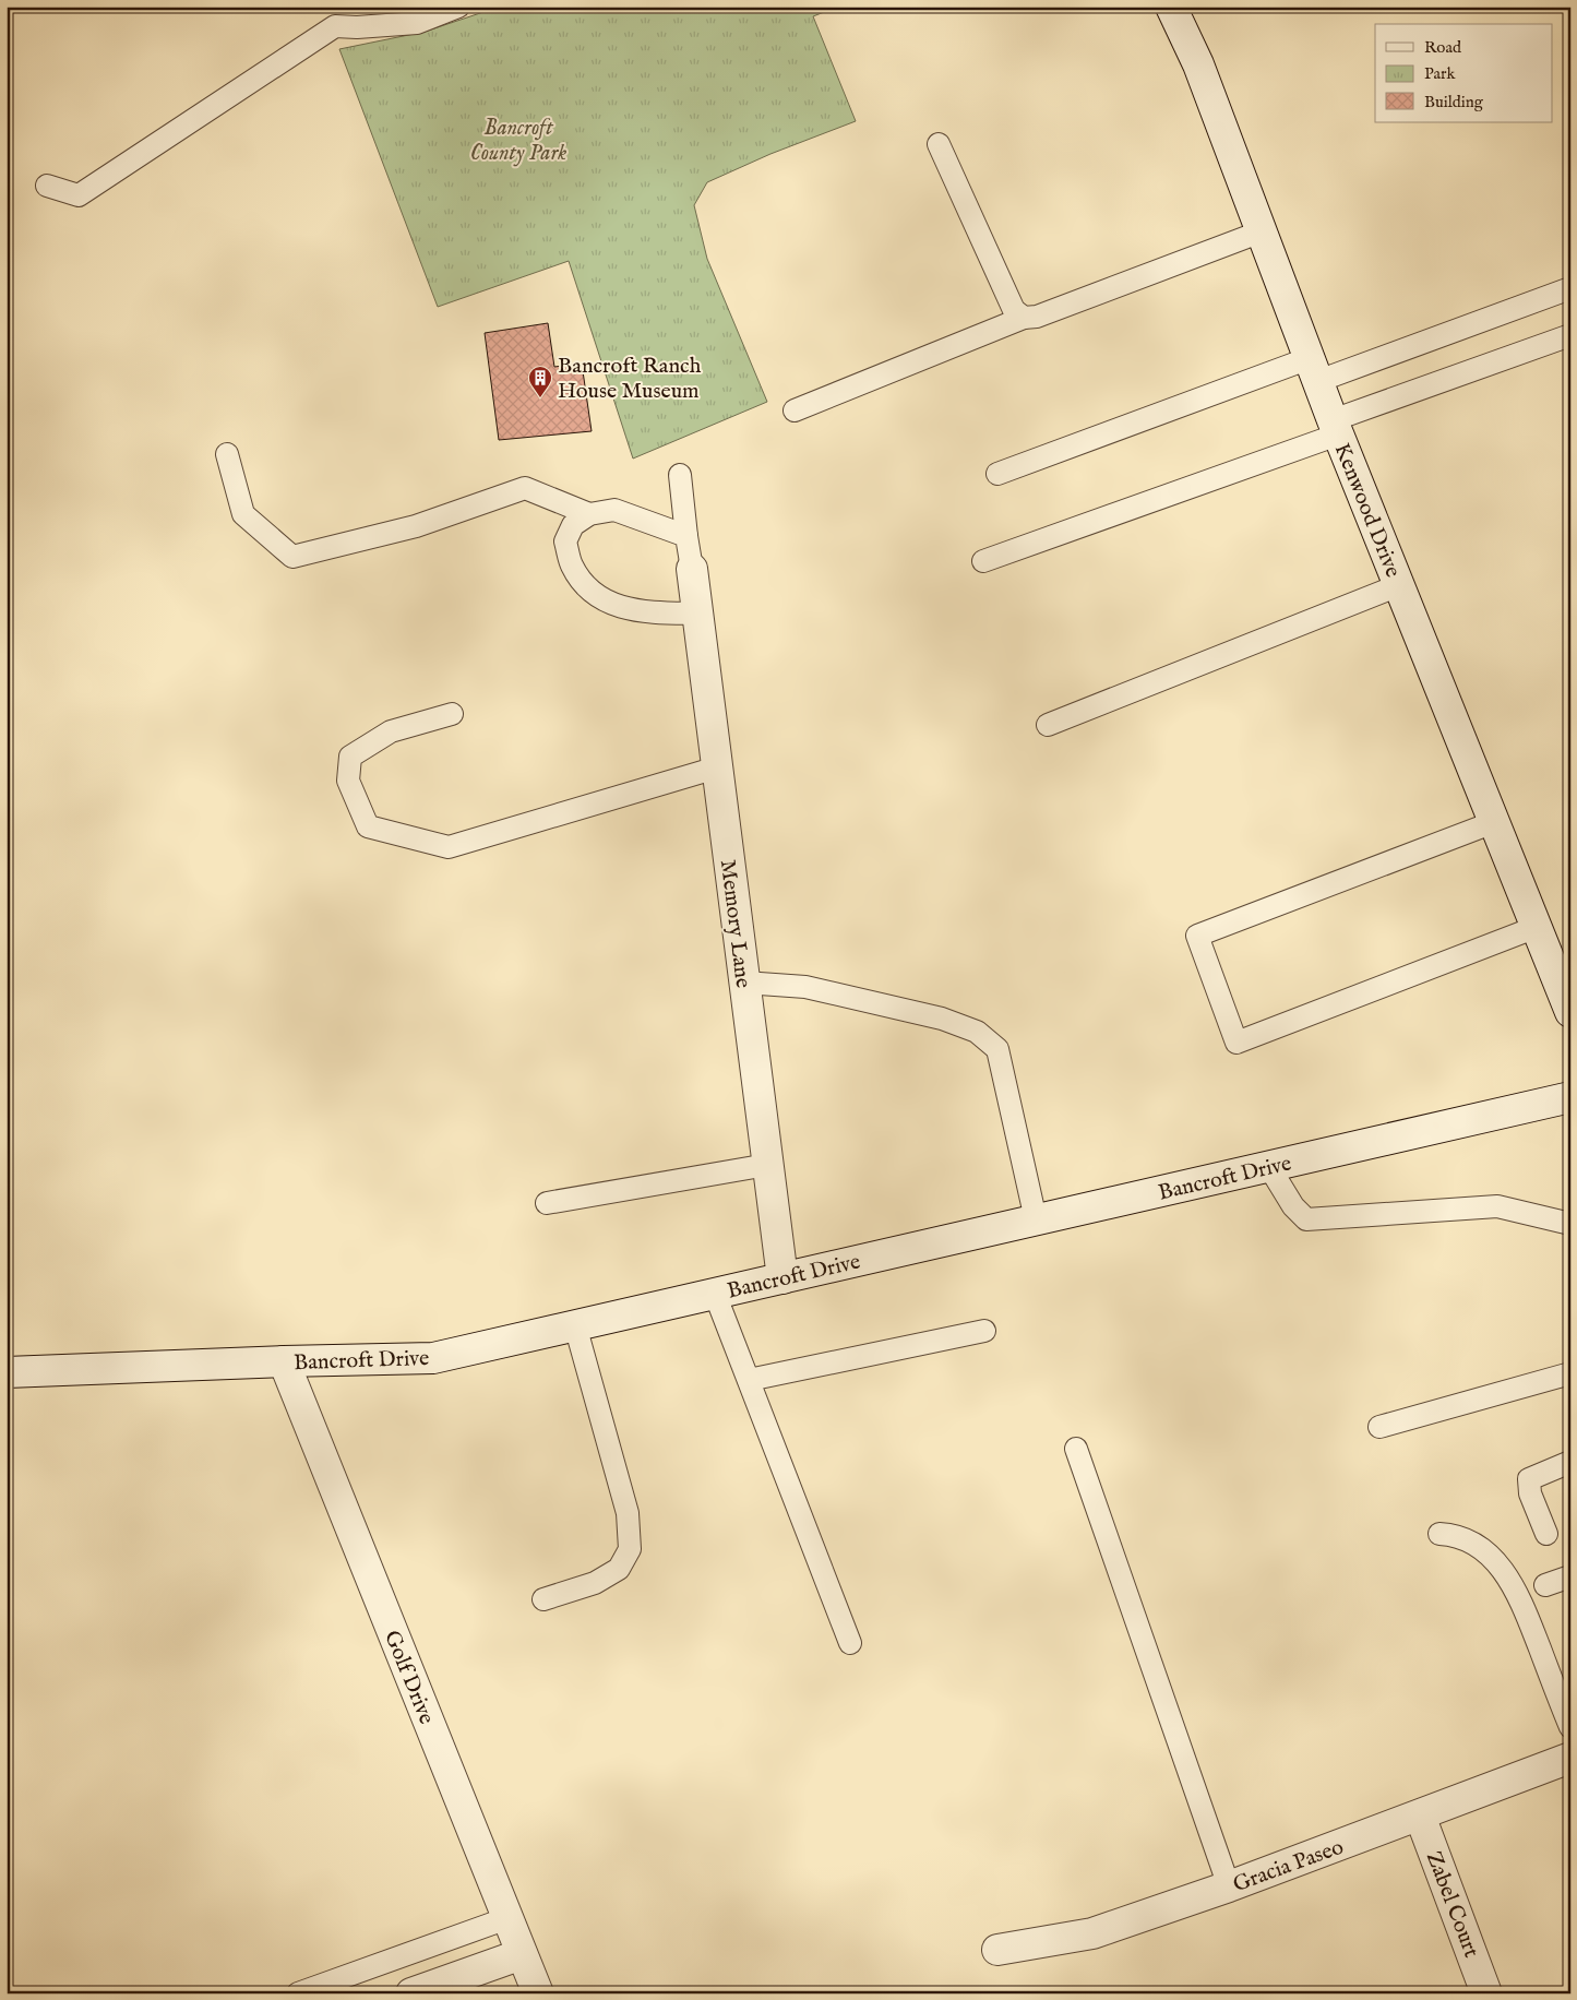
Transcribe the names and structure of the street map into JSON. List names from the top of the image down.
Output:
{
  "streets": {
    "street": [
      "Kenwood Drive",
      "Memory Lane",
      "Bancroft Drive",
      "Golf Drive",
      "Gracia Paseo",
      "Zabel Court"
    ]
  },
  "crossings": [
    ["Memory Lane", "Bancroft Drive"],
    ["Bancroft Drive", "Golf Drive"],
    ["Gracia Paseo", "Zabel Court"]
  ],
  "parks": ["Bancroft County Park"],
  "places": {
    "building": ["Bancroft Ranch House Museum"]
  },
  "legend": ["Road", "Park", "Building"]
}
